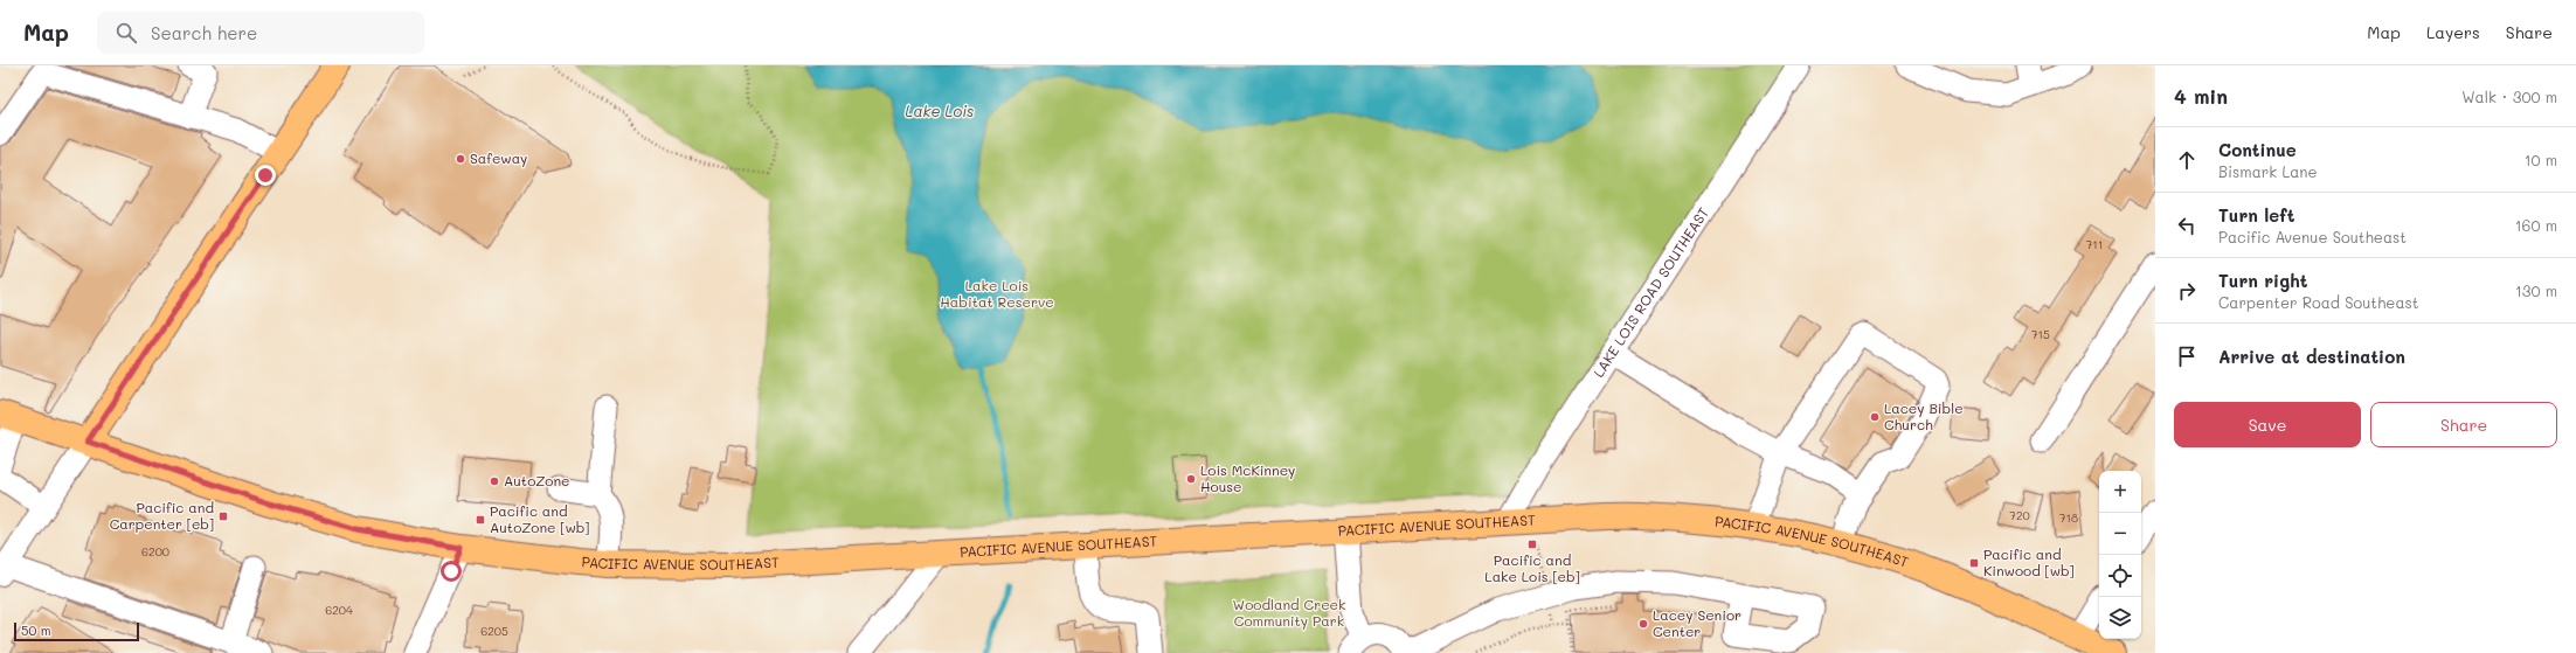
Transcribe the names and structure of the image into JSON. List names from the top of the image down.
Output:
{
  "streets": {
    "main road": ["PACIFIC AVENUE SOUTHEAST"],
    "street": ["LAKE LOIS ROAD SOUTHEAST"]
  },
  "crossings": [
    ["LAKE LOIS ROAD SOUTHEAST", "PACIFIC AVENUE SOUTHEAST"]
  ],
  "water": ["Lake Lois"],
  "parks": ["Lake Lois Habitat Reserve", "Woodland Creek Community Park"],
  "places": {
    "other": [
      "Safeway",
      "Lacey Bible Church",
      "Lois McKinney House",
      "AutoZone",
      "Lacey Senior Center"
    ],
    "transit": [
      "Pacific and Carpenter [eb]",
      "Pacific and AutoZone [wb]",
      "Pacific and Lake Lois [eb]",
      "Pacific and Kinwood [wb]"
    ]
  },
  "house_numbers": [
    "711",
    "715",
    "720",
    "718",
    "6200",
    "6204",
    "6205"
  ],
  "scale_bar": "50 m",
  "page": {
    "header": "Map",
    "search": "Search here",
    "nav": ["Map", "Layers", "Share"],
    "heading": ["4 min", "Walk · 300 m"],
    "list": [
      ["Continue", "Bismark Lane", "10 m"],
      ["Turn left", "Pacific Avenue Southeast", "160 m"],
      ["Turn right", "Carpenter Road Southeast", "130 m"],
      "Arrive at destination"
    ],
    "buttons": ["Save", "Share"],
    "map_buttons": ["+", "−"],
    "scale": "50 m"
  }
}
